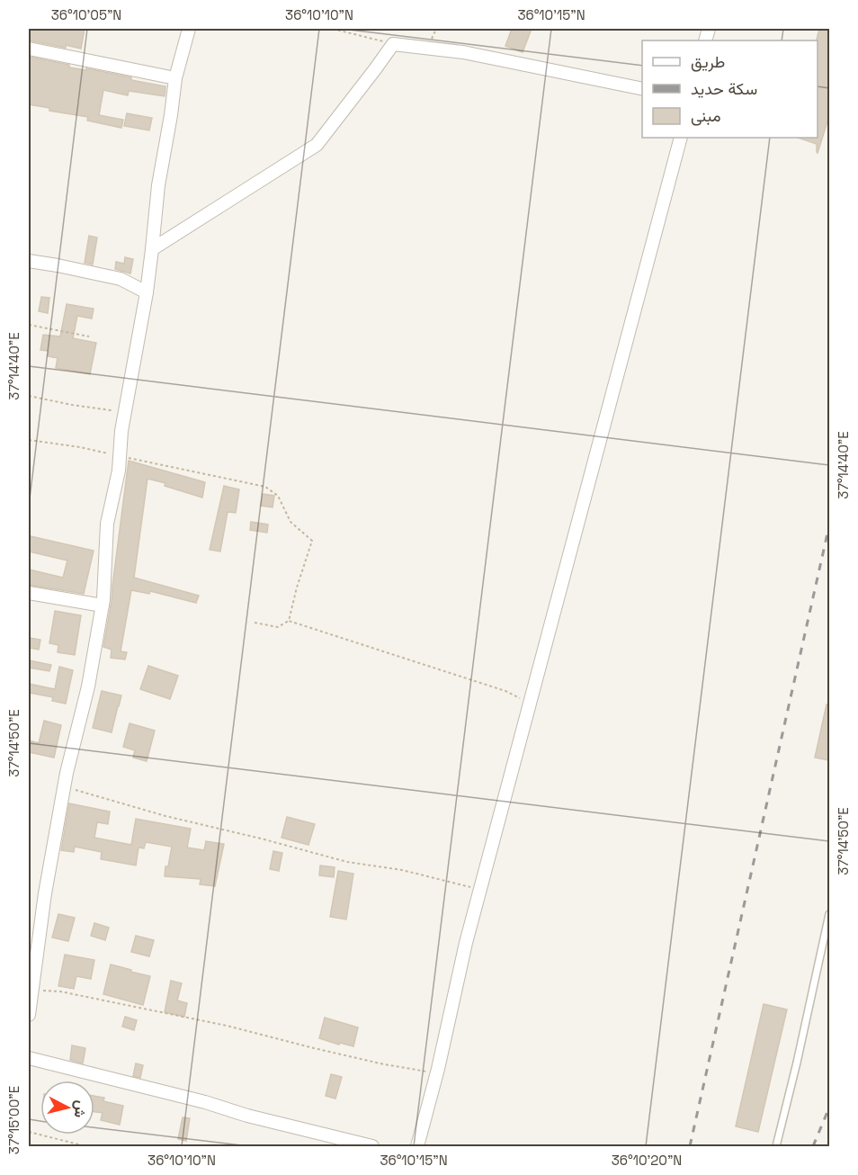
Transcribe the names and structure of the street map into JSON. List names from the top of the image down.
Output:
{
  "legend": ["طريق", "سكة حديد", "مبنى"],
  "north": "right",
  "coordinates": [
    "36°10'05\"N",
    "36°10'10\"N",
    "36°10'15\"N",
    "37°14'40\"E",
    "37°14'50\"E",
    "37°15'00\"E",
    "36°10'20\"N"
  ]
}
